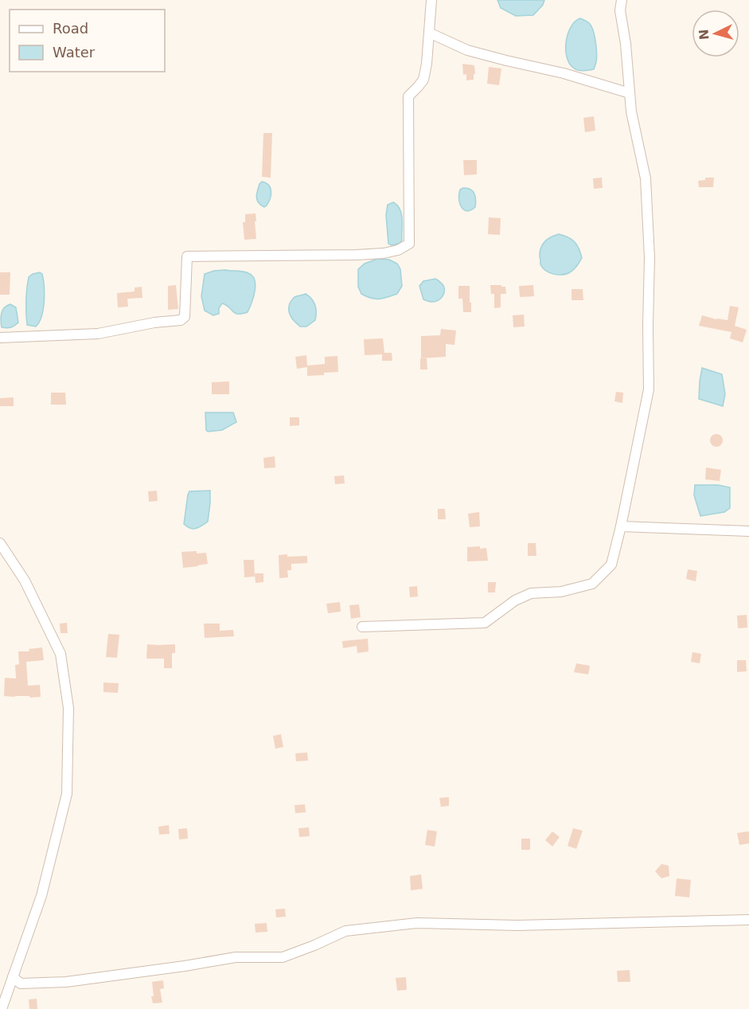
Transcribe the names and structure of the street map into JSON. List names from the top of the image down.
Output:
{
  "legend": ["Road", "Water"],
  "north": "left"
}
